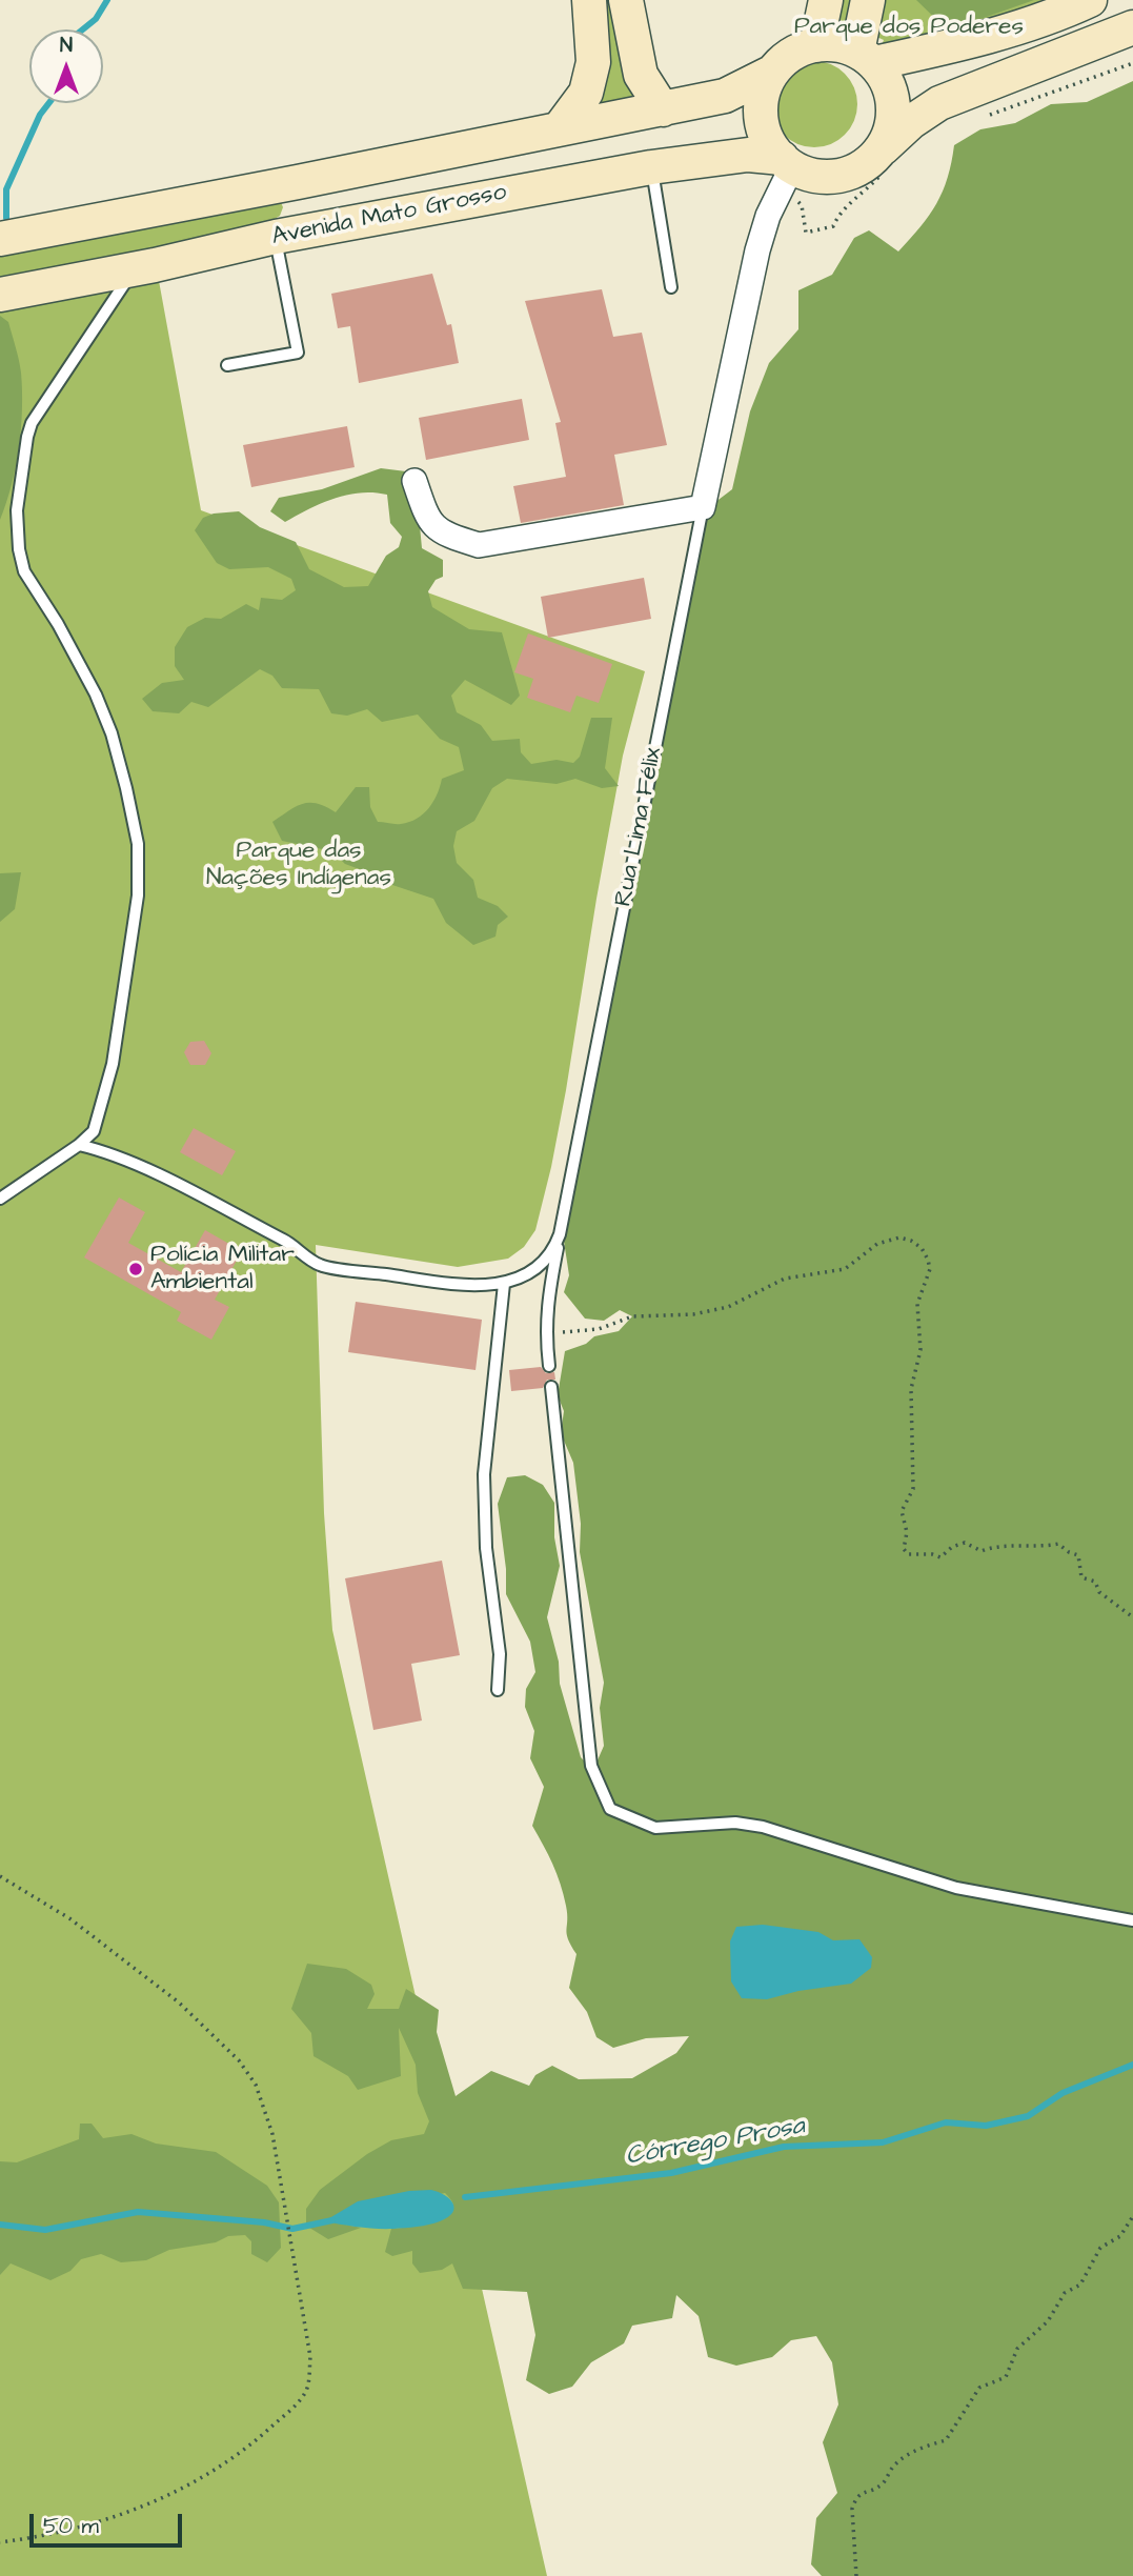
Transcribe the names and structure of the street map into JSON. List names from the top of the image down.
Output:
{
  "streets": {
    "main road": ["Avenida Mato Grosso"],
    "street": ["Rua Lima Félix"]
  },
  "crossings": [
    ["Avenida Mato Grosso", "Rua Lima Félix"]
  ],
  "water": ["Córrego Prosa"],
  "parks": ["Parque dos Poderes", "Parque das Nações Indígenas"],
  "places": ["Polícia Militar Ambiental"],
  "scale_bar": "50 m",
  "north": "top"
}
